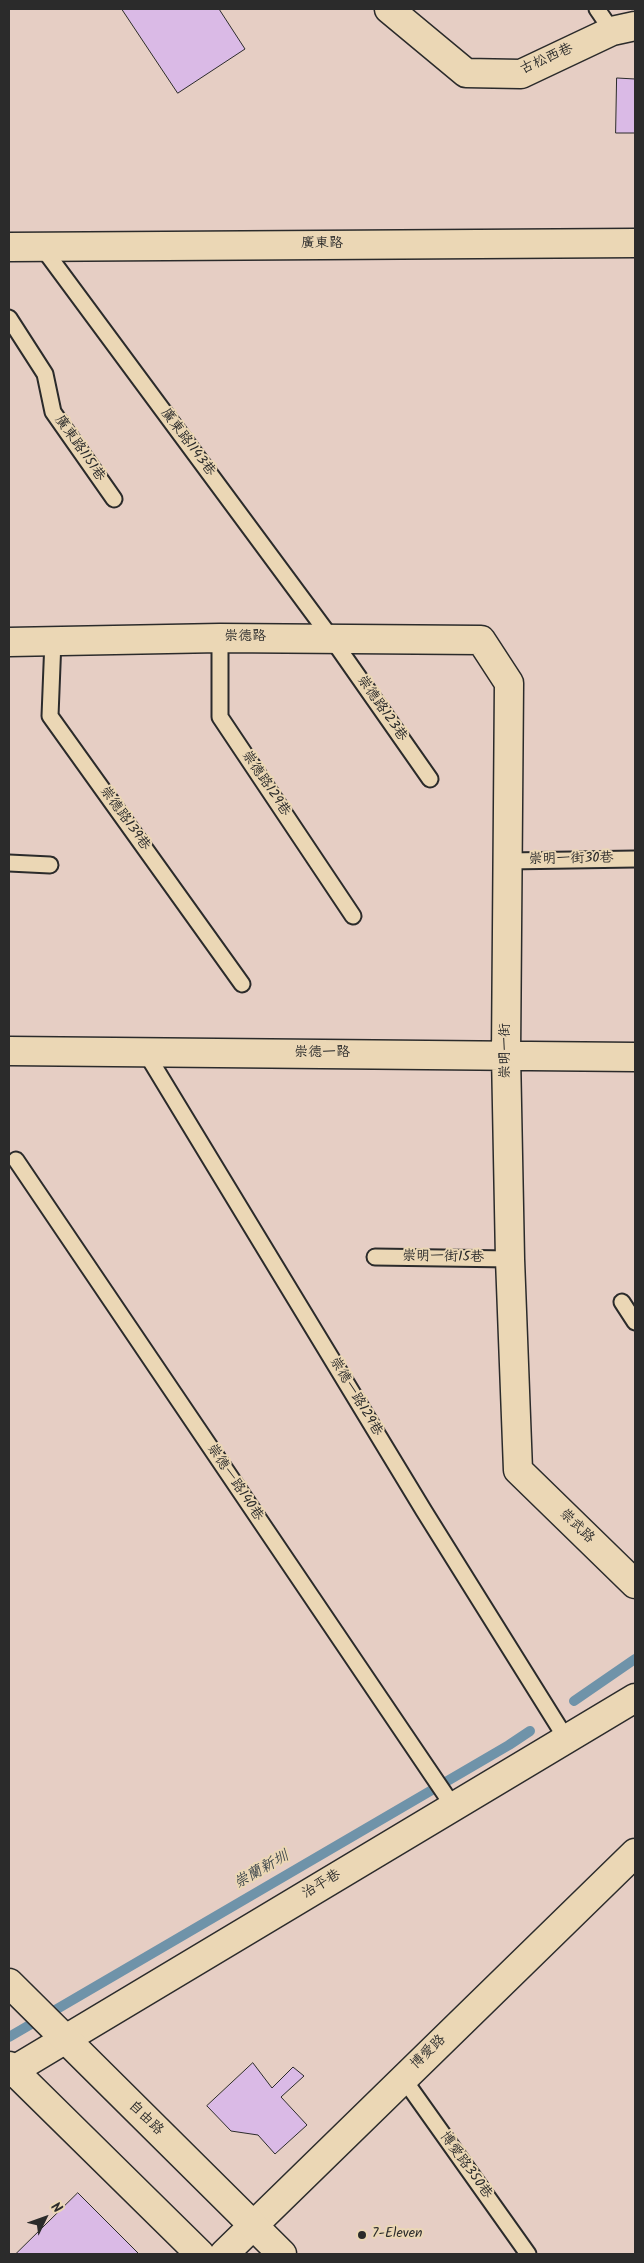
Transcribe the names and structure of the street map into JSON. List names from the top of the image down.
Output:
{
  "streets": {
    "street": [
      "古松西巷",
      "廣東路",
      "崇德路",
      "崇明一街",
      "崇德一路",
      "崇武路",
      "治平巷",
      "博愛路",
      "自由路"
    ],
    "lane": [
      "廣東路1143巷",
      "廣東路1151巷",
      "崇德路123巷",
      "崇德路129巷",
      "崇德路139巷",
      "崇明一街30巷",
      "崇明一街15巷",
      "崇德一路129巷",
      "崇德一路140巷",
      "博愛路350巷"
    ]
  },
  "crossings": [
    ["廣東路", "廣東路1143巷"],
    ["廣東路1143巷", "崇德路"],
    ["廣東路1143巷", "崇德路123巷"],
    ["崇德路", "崇德路123巷"],
    ["崇德路", "崇德路129巷"],
    ["崇德路", "崇德路139巷"],
    ["崇德路", "崇明一街"],
    ["崇明一街30巷", "崇明一街"],
    ["崇明一街", "崇德一路"],
    ["崇明一街", "崇明一街15巷"],
    ["崇明一街", "崇武路"],
    ["崇德一路", "崇德一路129巷"],
    ["崇德一路129巷", "治平巷"],
    ["崇德一路140巷", "治平巷"],
    ["治平巷", "自由路"],
    ["博愛路", "自由路"],
    ["博愛路", "博愛路350巷"]
  ],
  "water": ["崇蘭新圳"],
  "places": ["7-Eleven"],
  "north": "top right"
}
